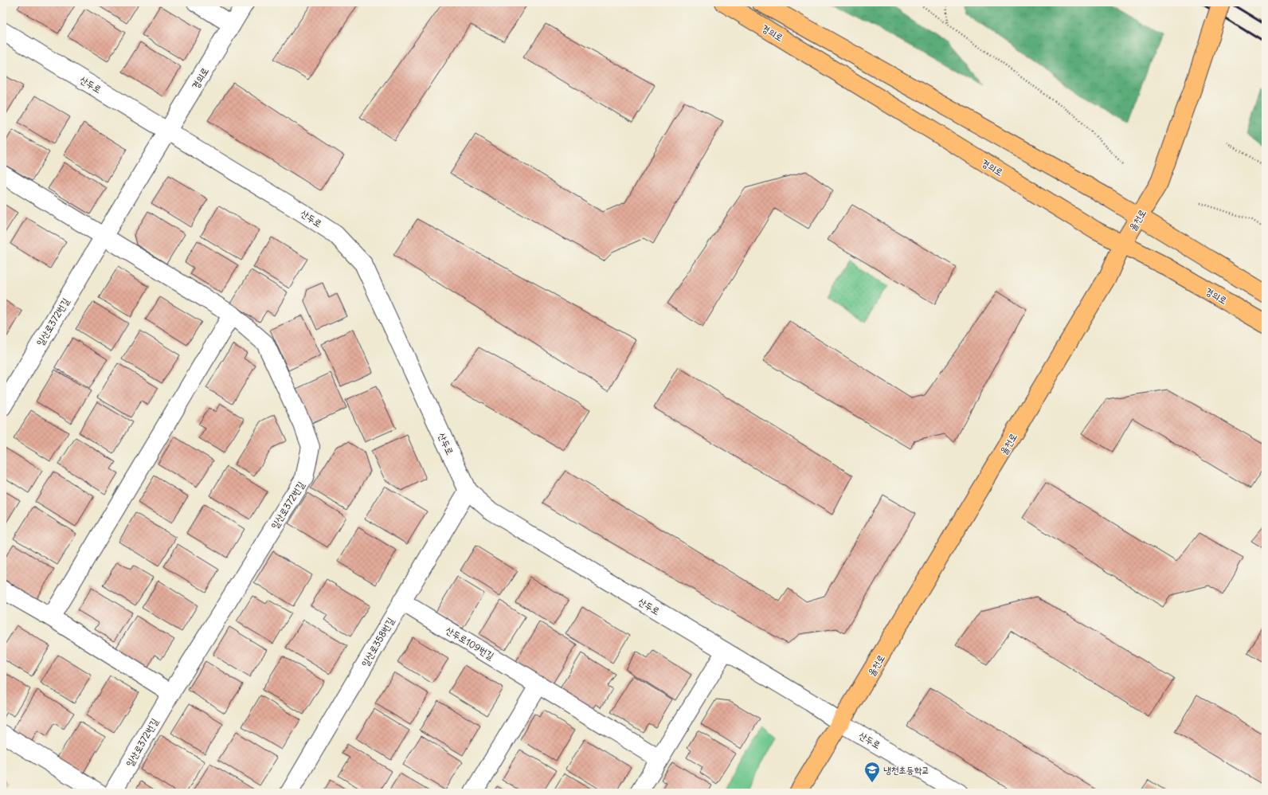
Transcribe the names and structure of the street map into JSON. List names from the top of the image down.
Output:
{
  "streets": {
    "main road": ["경의로", "율천로"],
    "street": [
      "산두로",
      "일산로372번길",
      "일산로358번길",
      "산두로109번길"
    ]
  },
  "crossings": [
    ["경의로", "산두로"],
    ["경의로", "율천로"],
    ["경의로", "일산로372번길"],
    ["산두로", "율천로"],
    ["산두로", "일산로372번길"],
    ["산두로", "일산로358번길"],
    ["일산로358번길", "산두로109번길"]
  ],
  "places": {
    "school or university": ["냉천초등학교"]
  }
}
